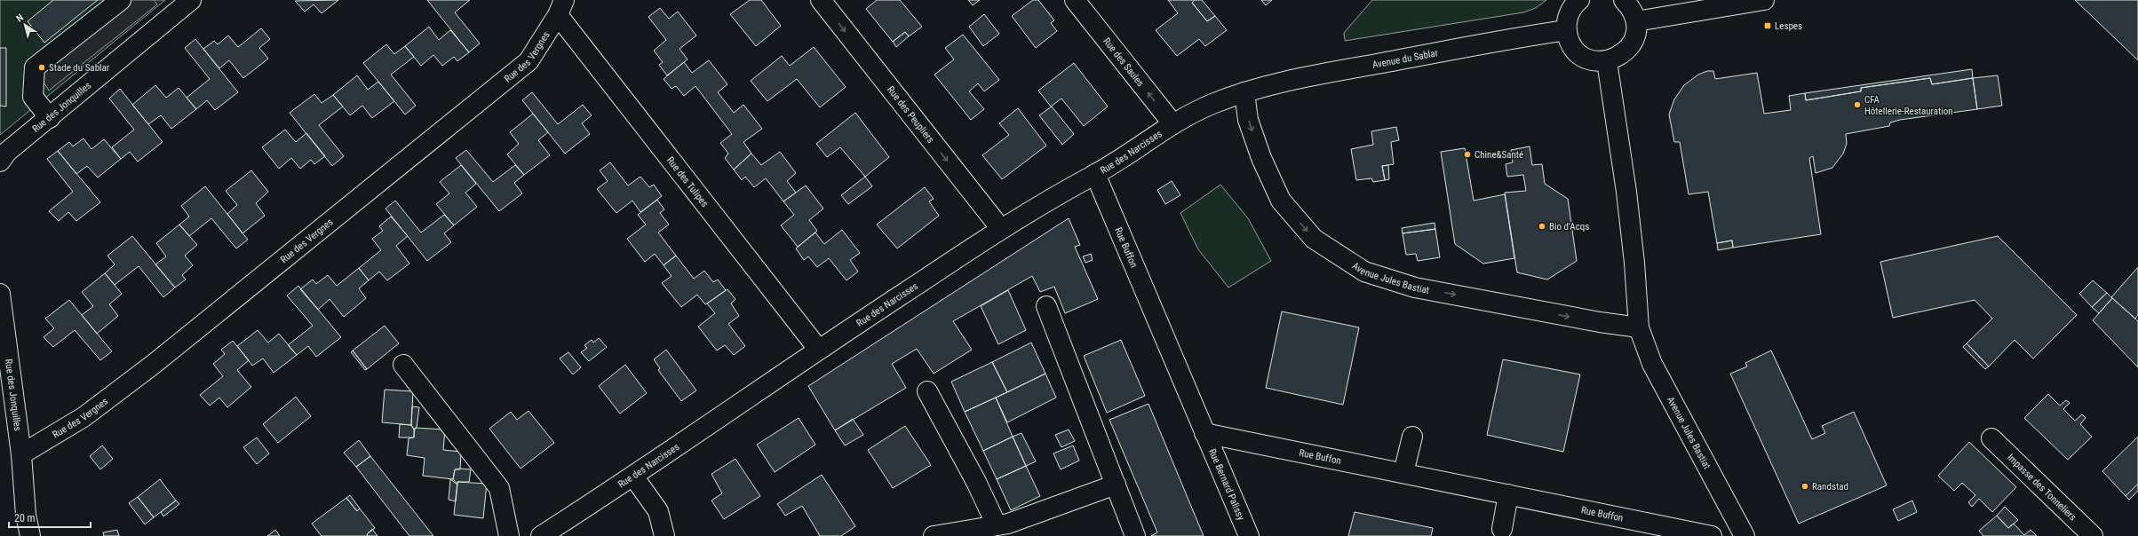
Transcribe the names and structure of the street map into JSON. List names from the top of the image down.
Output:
{
  "streets": {
    "street": [
      "Rue des Vergnes",
      "Avenue du Sablar",
      "Rue des Saules",
      "Rue des Jonquilles",
      "Rue des Peupliers",
      "Rue des Narcisses",
      "Rue des Tulipes",
      "Rue Buffon",
      "Avenue Jules Bastiat",
      "Rue Bernard Palissy",
      "Impasse des Tonneliers"
    ]
  },
  "crossings": [
    ["Rue des Vergnes", "Rue des Jonquilles"],
    ["Rue des Vergnes", "Rue des Tulipes"],
    ["Avenue du Sablar", "Rue des Narcisses"],
    ["Avenue du Sablar", "Avenue Jules Bastiat"],
    ["Rue des Saules", "Rue des Narcisses"],
    ["Rue des Peupliers", "Rue des Narcisses"],
    ["Rue des Narcisses", "Rue des Tulipes"],
    ["Rue des Narcisses", "Rue Buffon"],
    ["Rue des Narcisses", "Avenue Jules Bastiat"],
    ["Rue Buffon", "Rue Bernard Palissy"]
  ],
  "one_way": ["Rue des Saules", "Rue des Peupliers", "Avenue Jules Bastiat"],
  "places": {
    "transit": ["Lespes"],
    "other": [
      "Stade du Sablar",
      "CFA Hôtellerie-Restauration",
      "Chine&Santé",
      "Bio d'Acqs",
      "Randstad"
    ]
  },
  "scale_bar": "20 m",
  "north": "top left"
}
